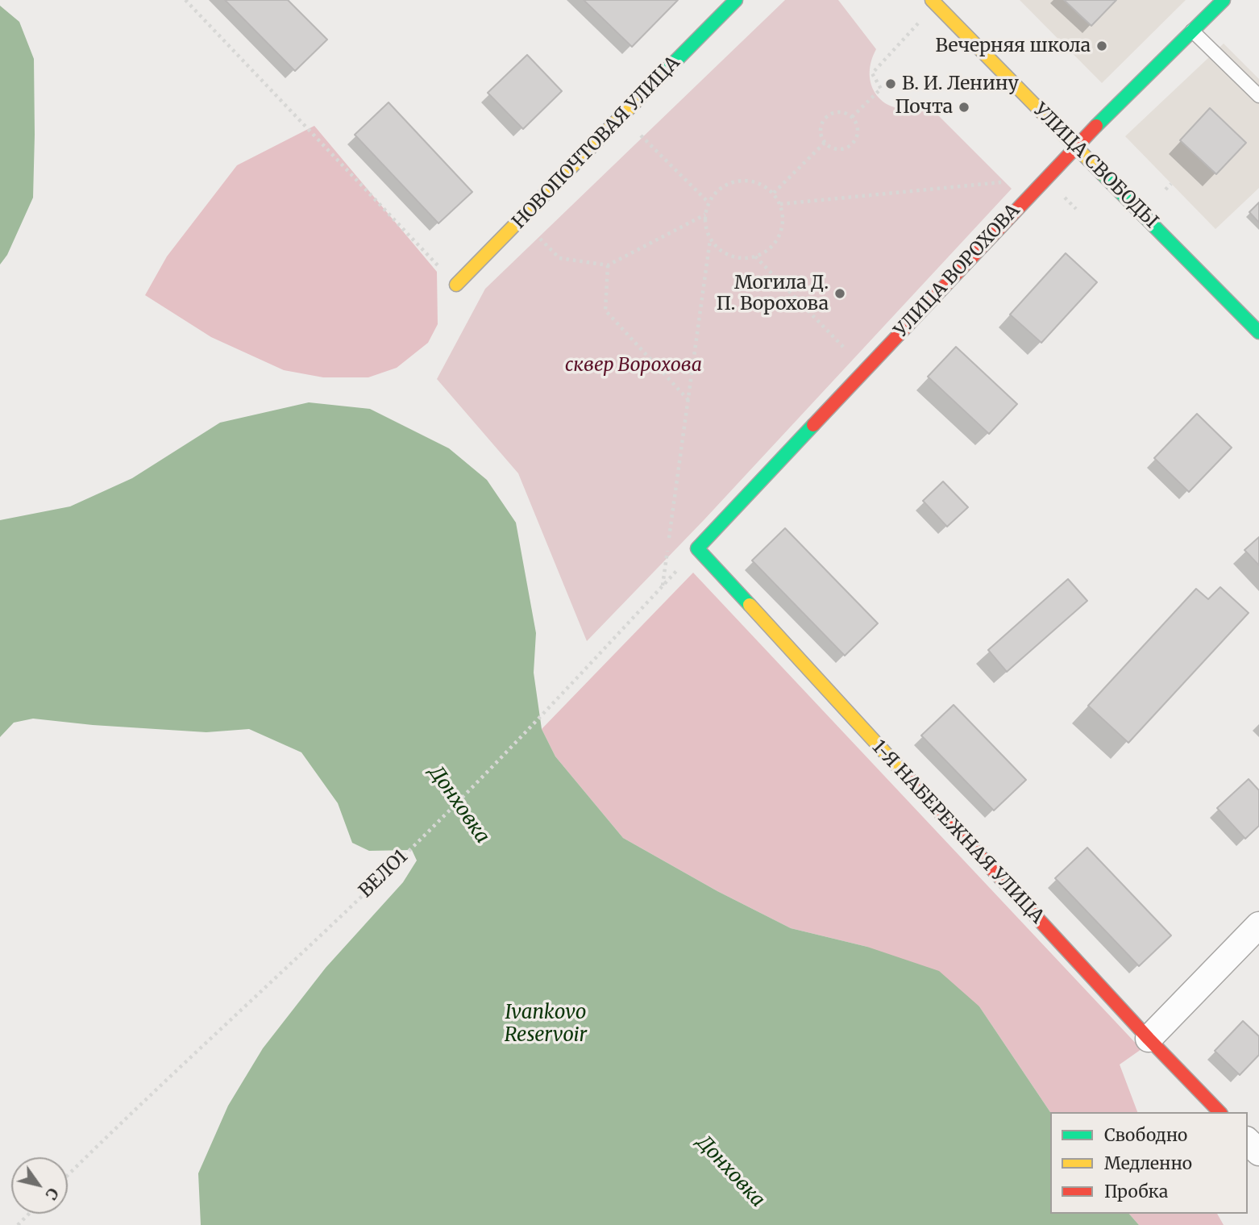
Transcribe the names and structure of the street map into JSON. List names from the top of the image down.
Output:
{
  "streets": {
    "street": [
      "НОВОПОЧТОВАЯ УЛИЦА",
      "УЛИЦА СВОБОДЫ",
      "УЛИЦА ВОРОХОВА",
      "1-Я НАБЕРЕЖНАЯ УЛИЦА"
    ],
    "path": ["ВЕЛО1"]
  },
  "crossings": [
    ["УЛИЦА СВОБОДЫ", "УЛИЦА ВОРОХОВА"],
    ["УЛИЦА ВОРОХОВА", "1-Я НАБЕРЕЖНАЯ УЛИЦА"],
    ["УЛИЦА ВОРОХОВА", "ВЕЛО1"],
    ["1-Я НАБЕРЕЖНАЯ УЛИЦА", "ВЕЛО1"]
  ],
  "water": ["Донховка", "Ivankovo Reservoir"],
  "parks": ["сквер Ворохова"],
  "places": [
    "Вечерняя школа",
    "В. И. Ленину",
    "Почта",
    "Могила Д. П. Ворохова"
  ],
  "legend": ["Свободно", "Медленно", "Пробка"],
  "north": "bottom right"
}
